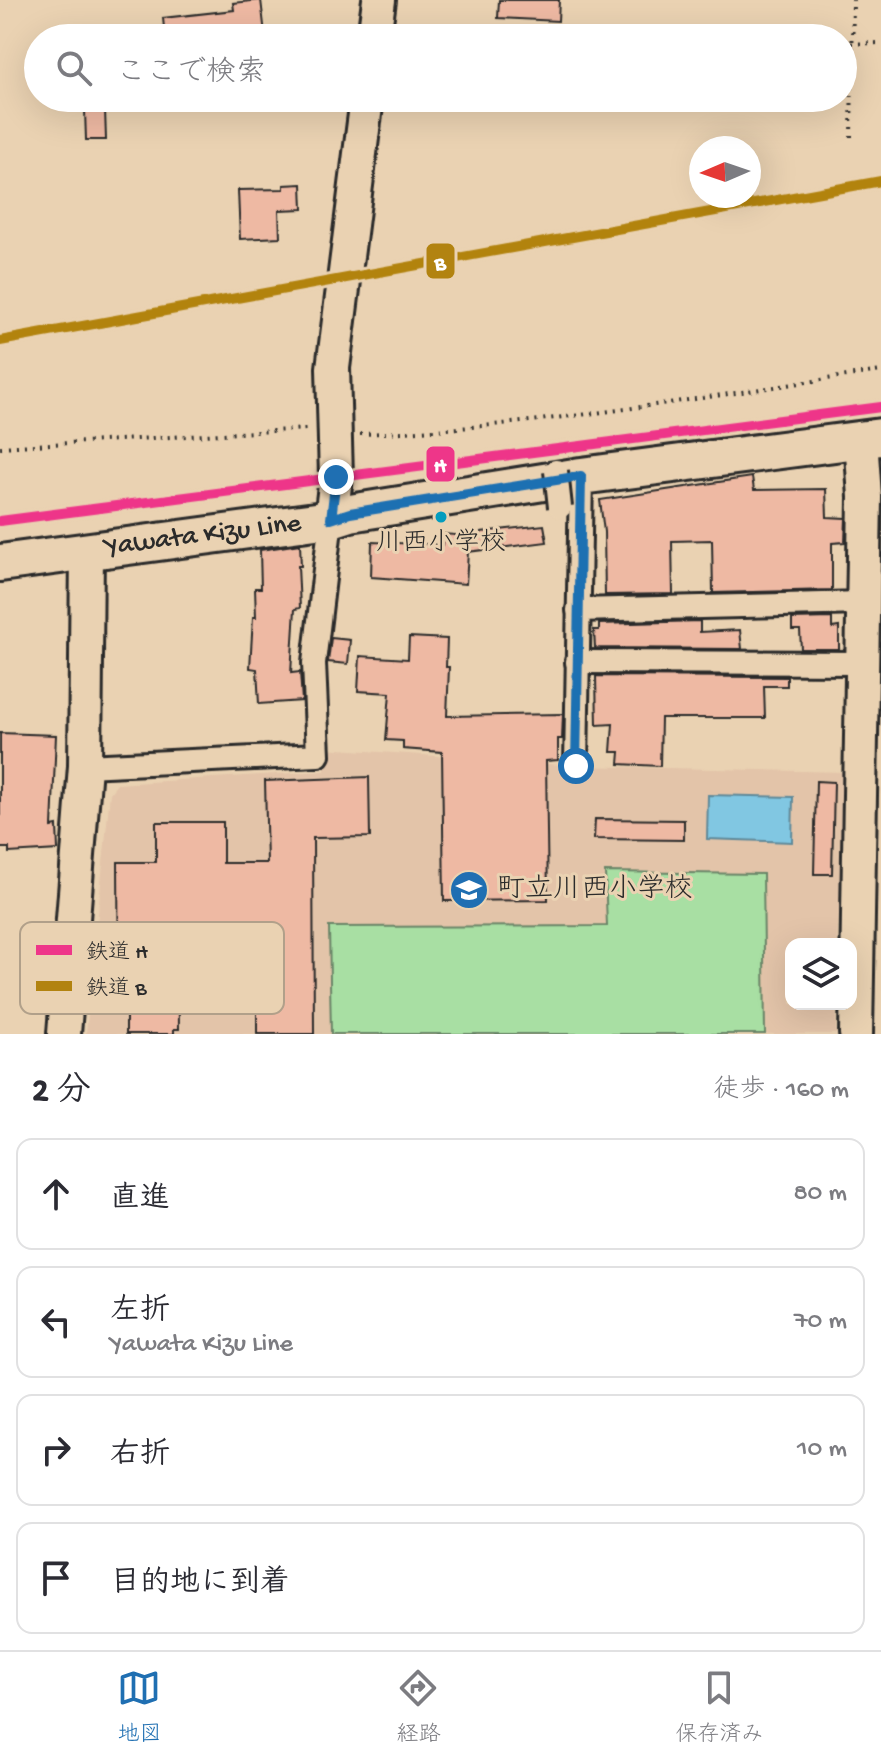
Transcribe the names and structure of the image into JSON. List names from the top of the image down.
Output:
{
  "streets": {
    "main road": ["Yawata Kizu Line"]
  },
  "places": {
    "other": ["川西小学校"],
    "school or university": ["町立川西小学校"]
  },
  "lines": ["rail line B", "rail line H"],
  "legend": ["鉄道 H", "鉄道 B"],
  "north": "left",
  "page": {
    "search": "ここで検索",
    "heading": ["2 分", "徒歩 · 160 m"],
    "list": [
      ["直進", "80 m"],
      ["左折", "Yawata Kizu Line", "70 m"],
      ["右折", "10 m"],
      "目的地に到着"
    ],
    "nav": ["地図", "経路", "保存済み"]
  }
}
